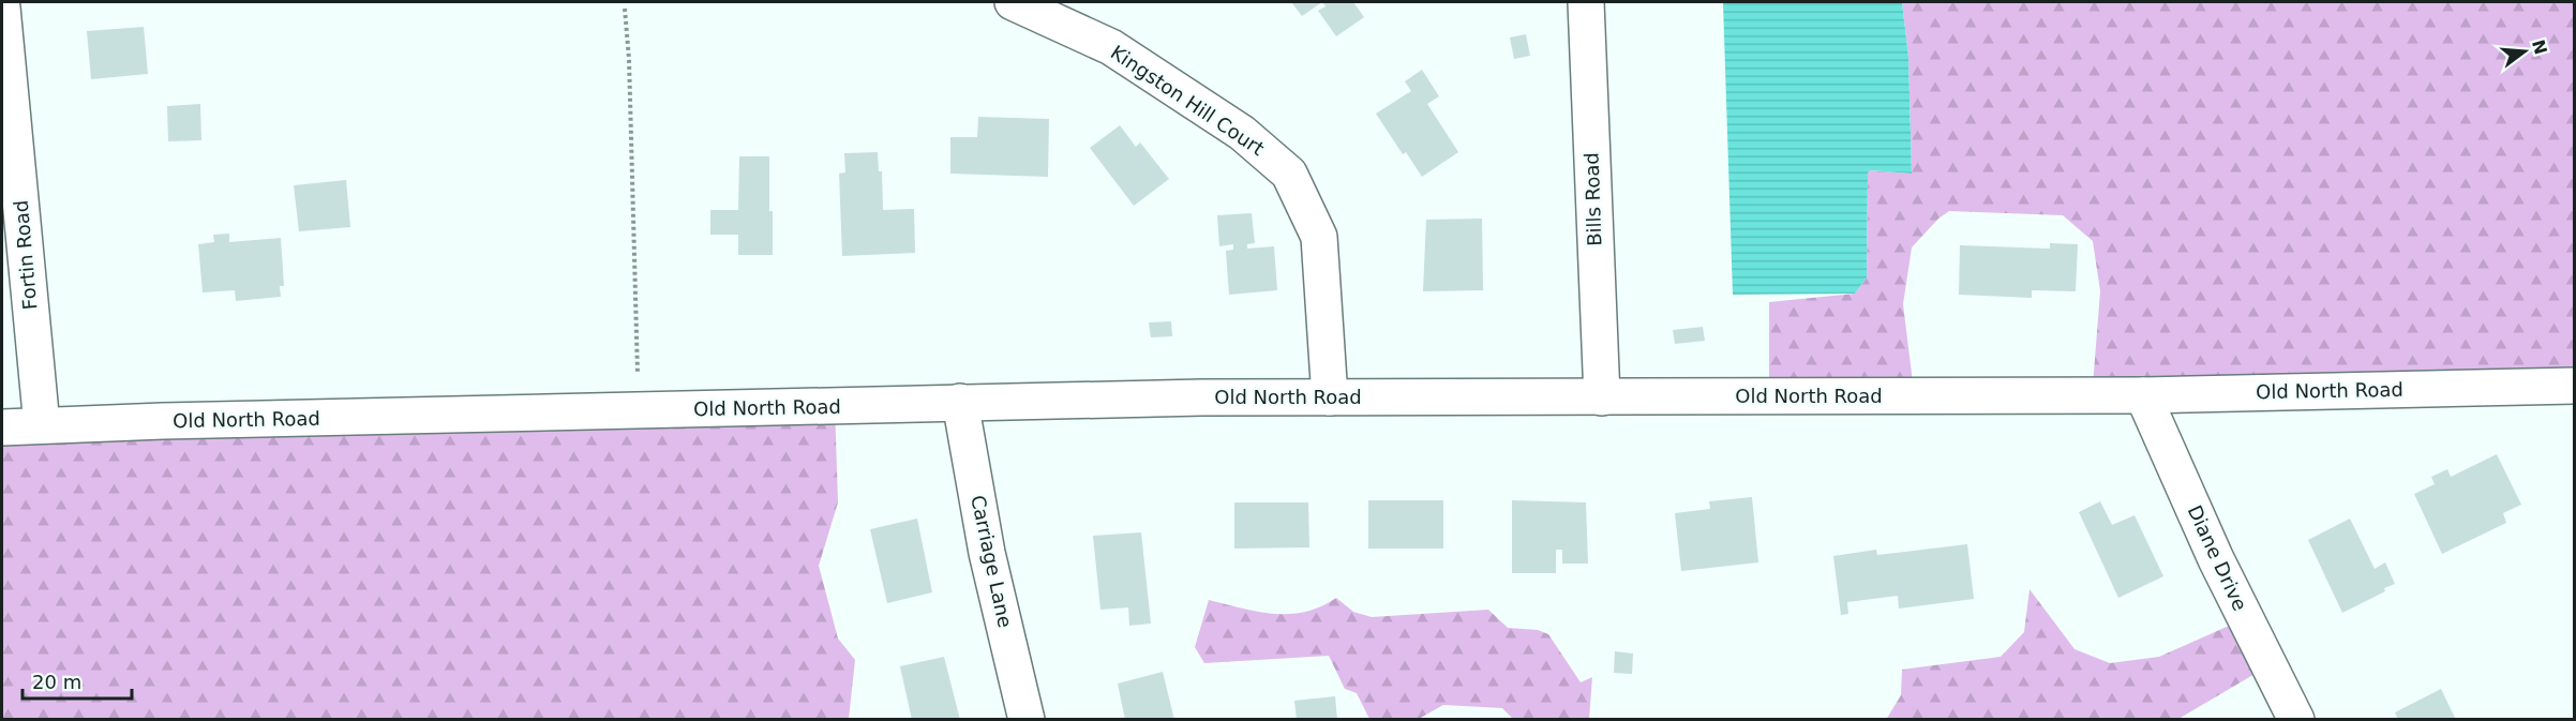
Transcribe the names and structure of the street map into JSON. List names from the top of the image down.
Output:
{
  "streets": {
    "street": [
      "Kingston Hill Court",
      "Bills Road",
      "Fortin Road",
      "Old North Road",
      "Diane Drive",
      "Carriage Lane"
    ]
  },
  "crossings": [
    ["Kingston Hill Court", "Old North Road"],
    ["Bills Road", "Old North Road"],
    ["Fortin Road", "Old North Road"],
    ["Old North Road", "Diane Drive"],
    ["Old North Road", "Carriage Lane"]
  ],
  "scale_bar": "20 m",
  "north": "right"
}
